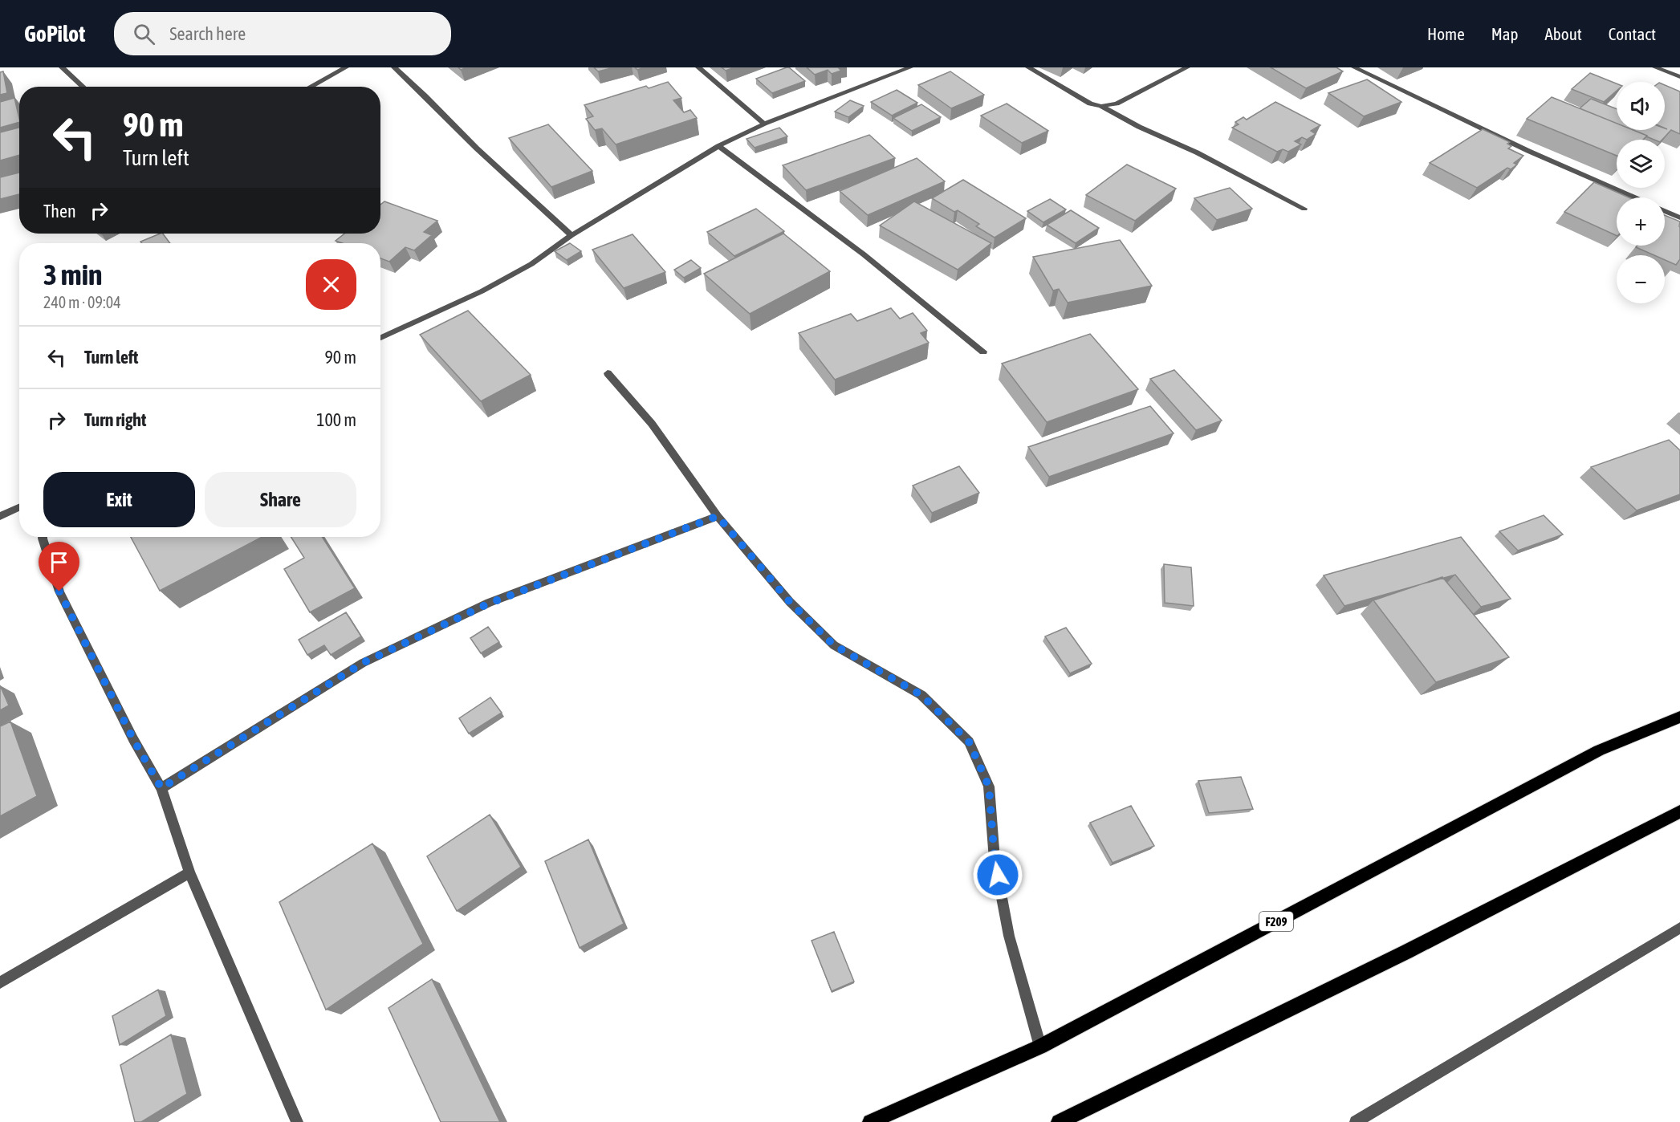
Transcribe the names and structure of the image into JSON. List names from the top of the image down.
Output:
{
  "streets": {
    "main road": ["F209"]
  },
  "page": {
    "header": "GoPilot",
    "search": "Search here",
    "nav": [
      "Home",
      "Map",
      "About",
      "Contact"
    ],
    "map_buttons": ["+", "−"],
    "turn": ["90 m", "Turn left"],
    "then": "Then",
    "heading": ["3 min", "240 m · 09:04"],
    "list": [
      {
        "name": "Turn left",
        "value": "90 m"
      },
      {
        "name": "Turn right",
        "value": "100 m"
      }
    ],
    "buttons": ["Exit", "Share"]
  }
}
